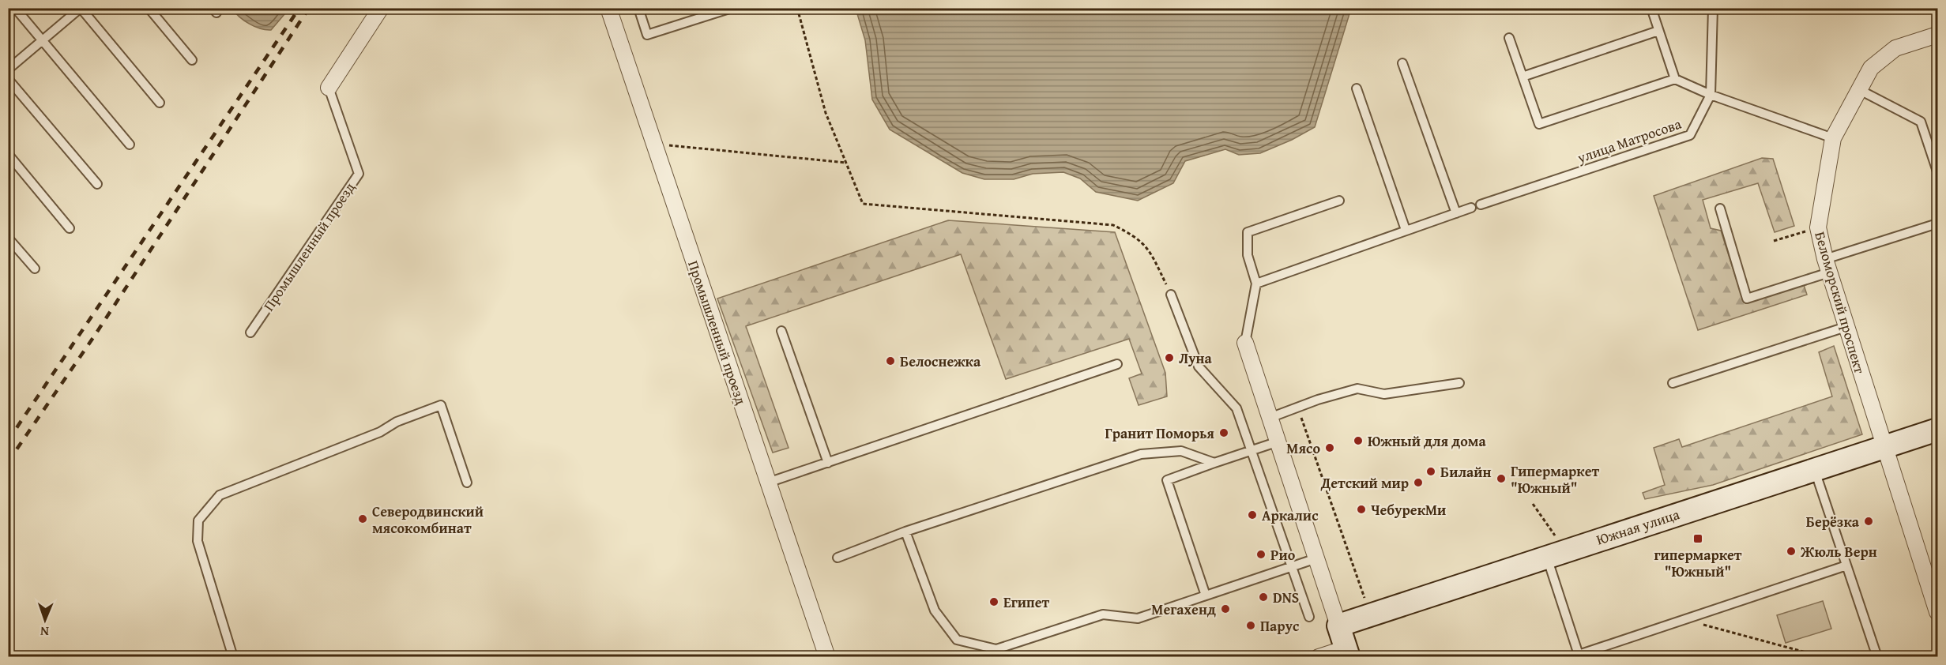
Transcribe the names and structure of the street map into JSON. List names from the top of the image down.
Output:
{
  "streets": {
    "main road": ["Южная улица"],
    "street": ["Промышленный проезд", "Беломорский проспект"],
    "lane": ["улица Матросова"]
  },
  "crossings": [
    ["Беломорский проспект", "Южная улица"]
  ],
  "places": {
    "other": [
      "Луна",
      "Белоснежка",
      "Гранит Поморья",
      "Южный для дома",
      "Мясо",
      "Билайн",
      "Гипермаркет \"Южный\"",
      "Детский мир",
      "ЧебурекМи",
      "Аркалис",
      "Северодвинский мясокомбинат",
      "Берёзка",
      "Жюль Верн",
      "Рио",
      "DNS",
      "Египет",
      "Мегахенд",
      "Парус"
    ],
    "transit": ["гипермаркет \"Южный\""]
  },
  "north": "bottom"
}
